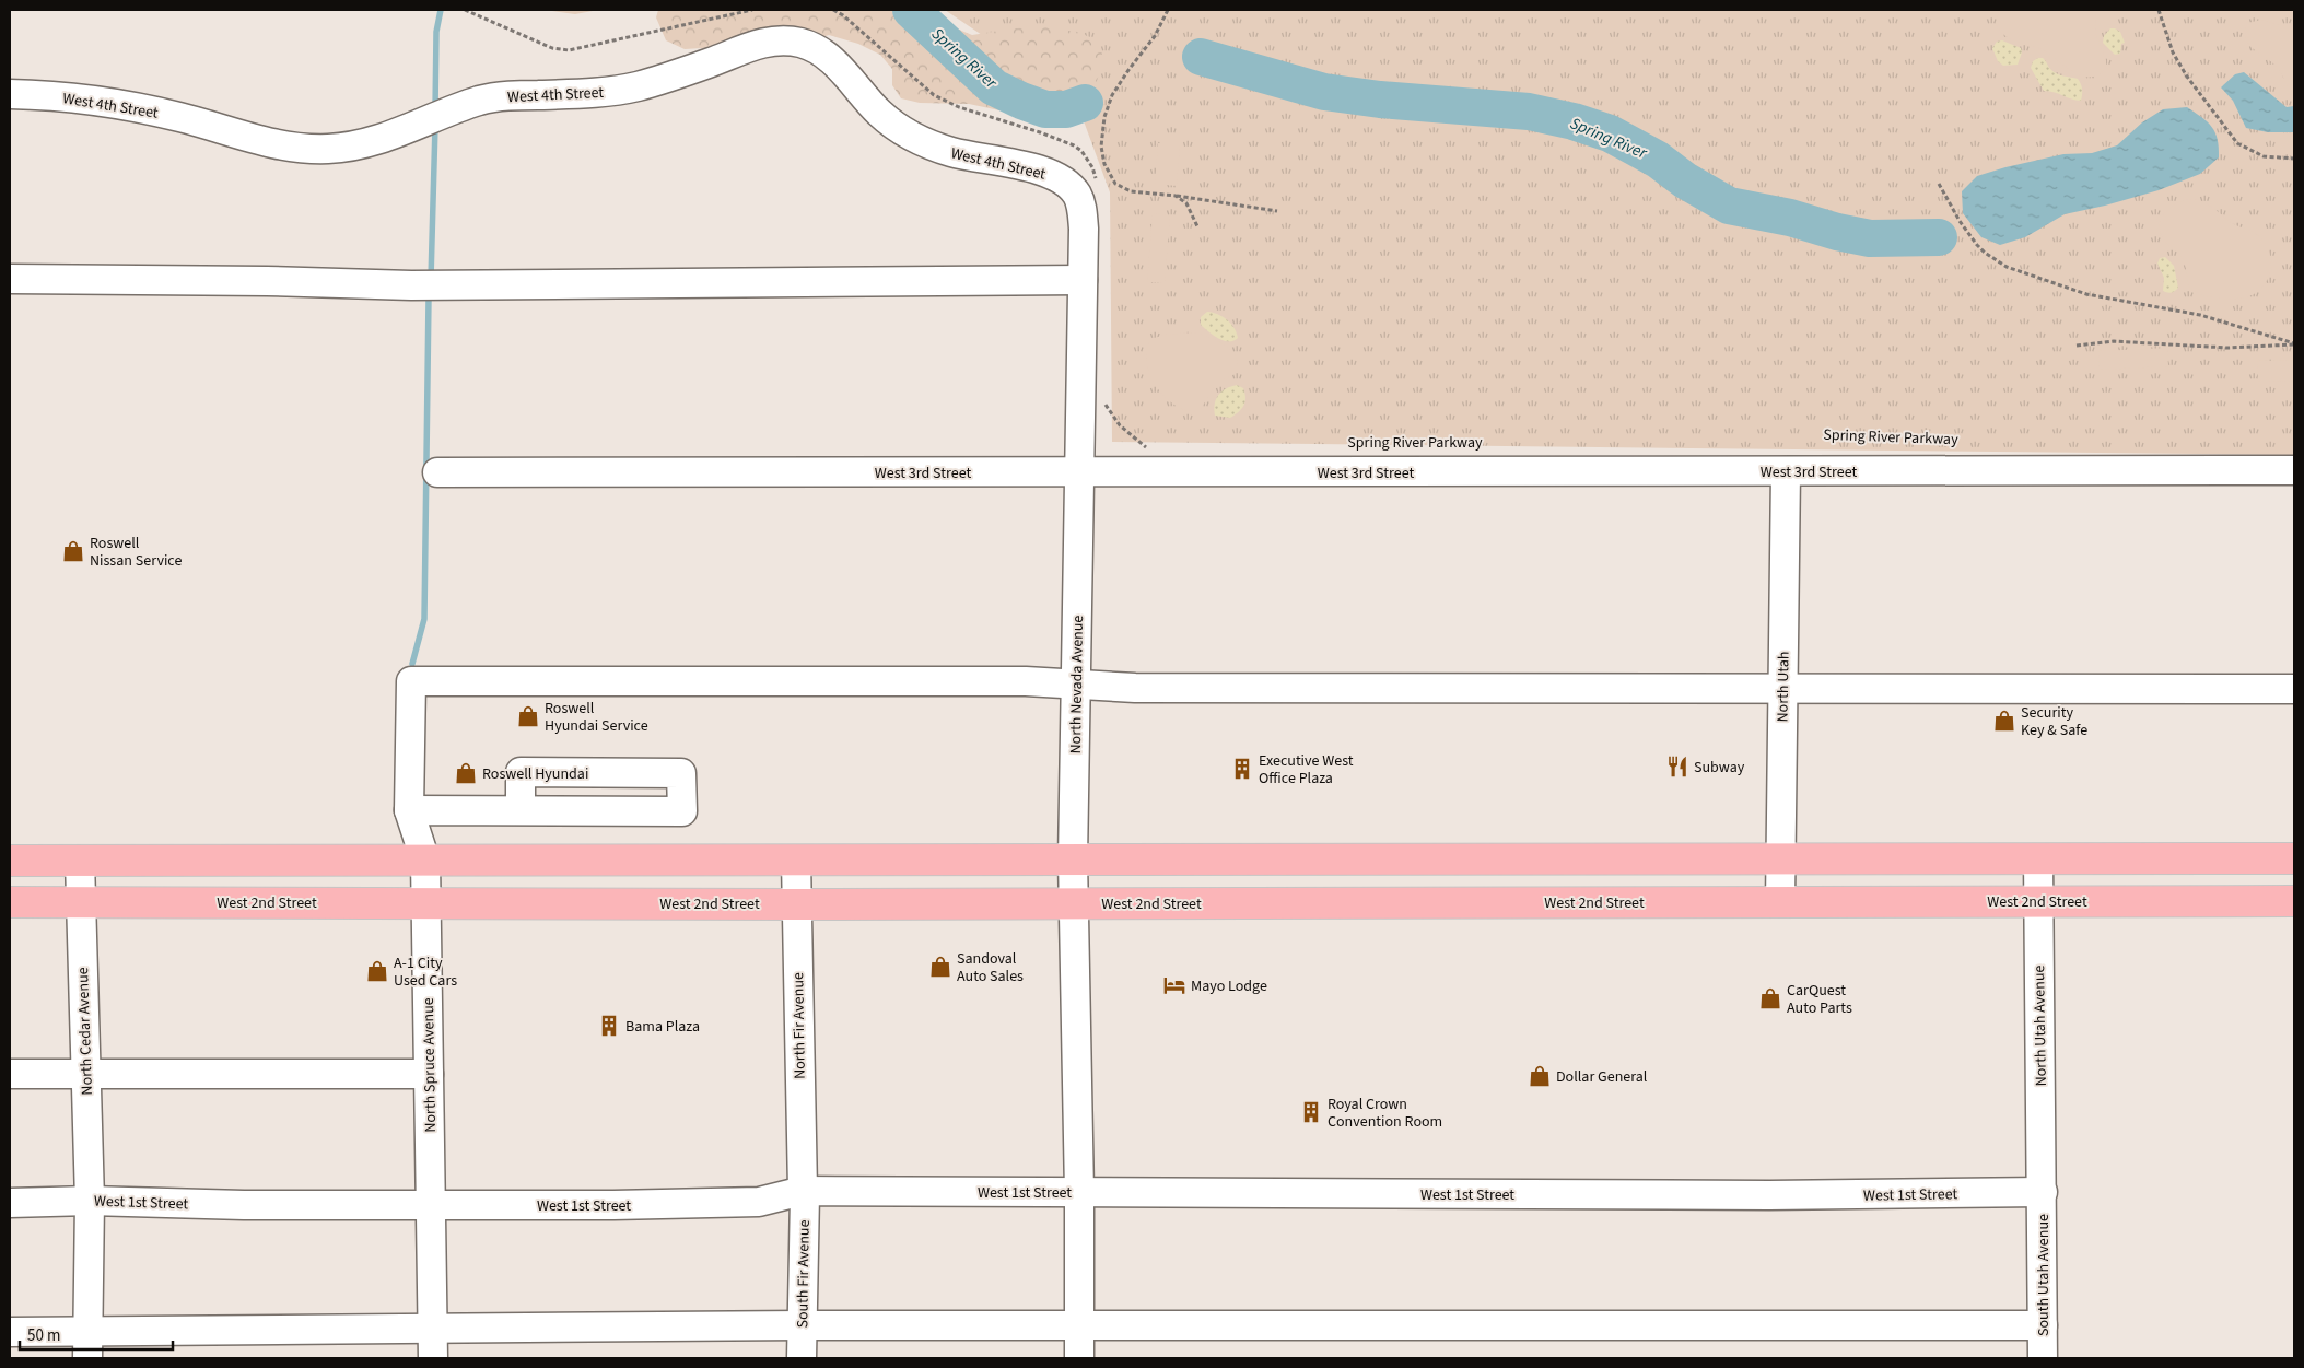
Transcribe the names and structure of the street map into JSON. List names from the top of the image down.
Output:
{
  "streets": {
    "main road": ["West 2nd Street"],
    "street": [
      "West 4th Street",
      "West 3rd Street",
      "North Nevada Avenue",
      "North Utah",
      "North Fir Avenue",
      "North Utah Avenue",
      "North Cedar Avenue",
      "North Spruce Avenue",
      "West 1st Street",
      "South Fir Avenue",
      "South Utah Avenue"
    ]
  },
  "crossings": [
    ["West 4th Street", "North Nevada Avenue"],
    ["West 3rd Street", "North Nevada Avenue"],
    ["West 3rd Street", "North Utah"],
    ["North Nevada Avenue", "West 2nd Street"],
    ["North Nevada Avenue", "North Spruce Avenue"],
    ["North Nevada Avenue", "West 1st Street"],
    ["North Utah", "West 2nd Street"],
    ["West 2nd Street", "North Fir Avenue"],
    ["West 2nd Street", "North Utah Avenue"],
    ["West 2nd Street", "North Cedar Avenue"],
    ["West 2nd Street", "North Spruce Avenue"],
    ["North Fir Avenue", "West 1st Street"],
    ["North Fir Avenue", "South Fir Avenue"],
    ["North Utah Avenue", "West 1st Street"],
    ["North Utah Avenue", "South Utah Avenue"],
    ["North Cedar Avenue", "West 1st Street"],
    ["North Spruce Avenue", "West 1st Street"],
    ["West 1st Street", "South Fir Avenue"],
    ["West 1st Street", "South Utah Avenue"]
  ],
  "water": ["Spring River"],
  "places": {
    "shop": [
      "Roswell Nissan Service",
      "Roswell Hyundai Service",
      "Security Key & Safe",
      "Roswell Hyundai",
      "Sandoval Auto Sales",
      "A-1 City Used Cars",
      "CarQuest Auto Parts",
      "Dollar General"
    ],
    "restaurant": ["Subway"],
    "building": ["Executive West Office Plaza", "Bama Plaza", "Royal Crown Convention Room"],
    "hotel": ["Mayo Lodge"]
  },
  "scale_bar": "50 m"
}
